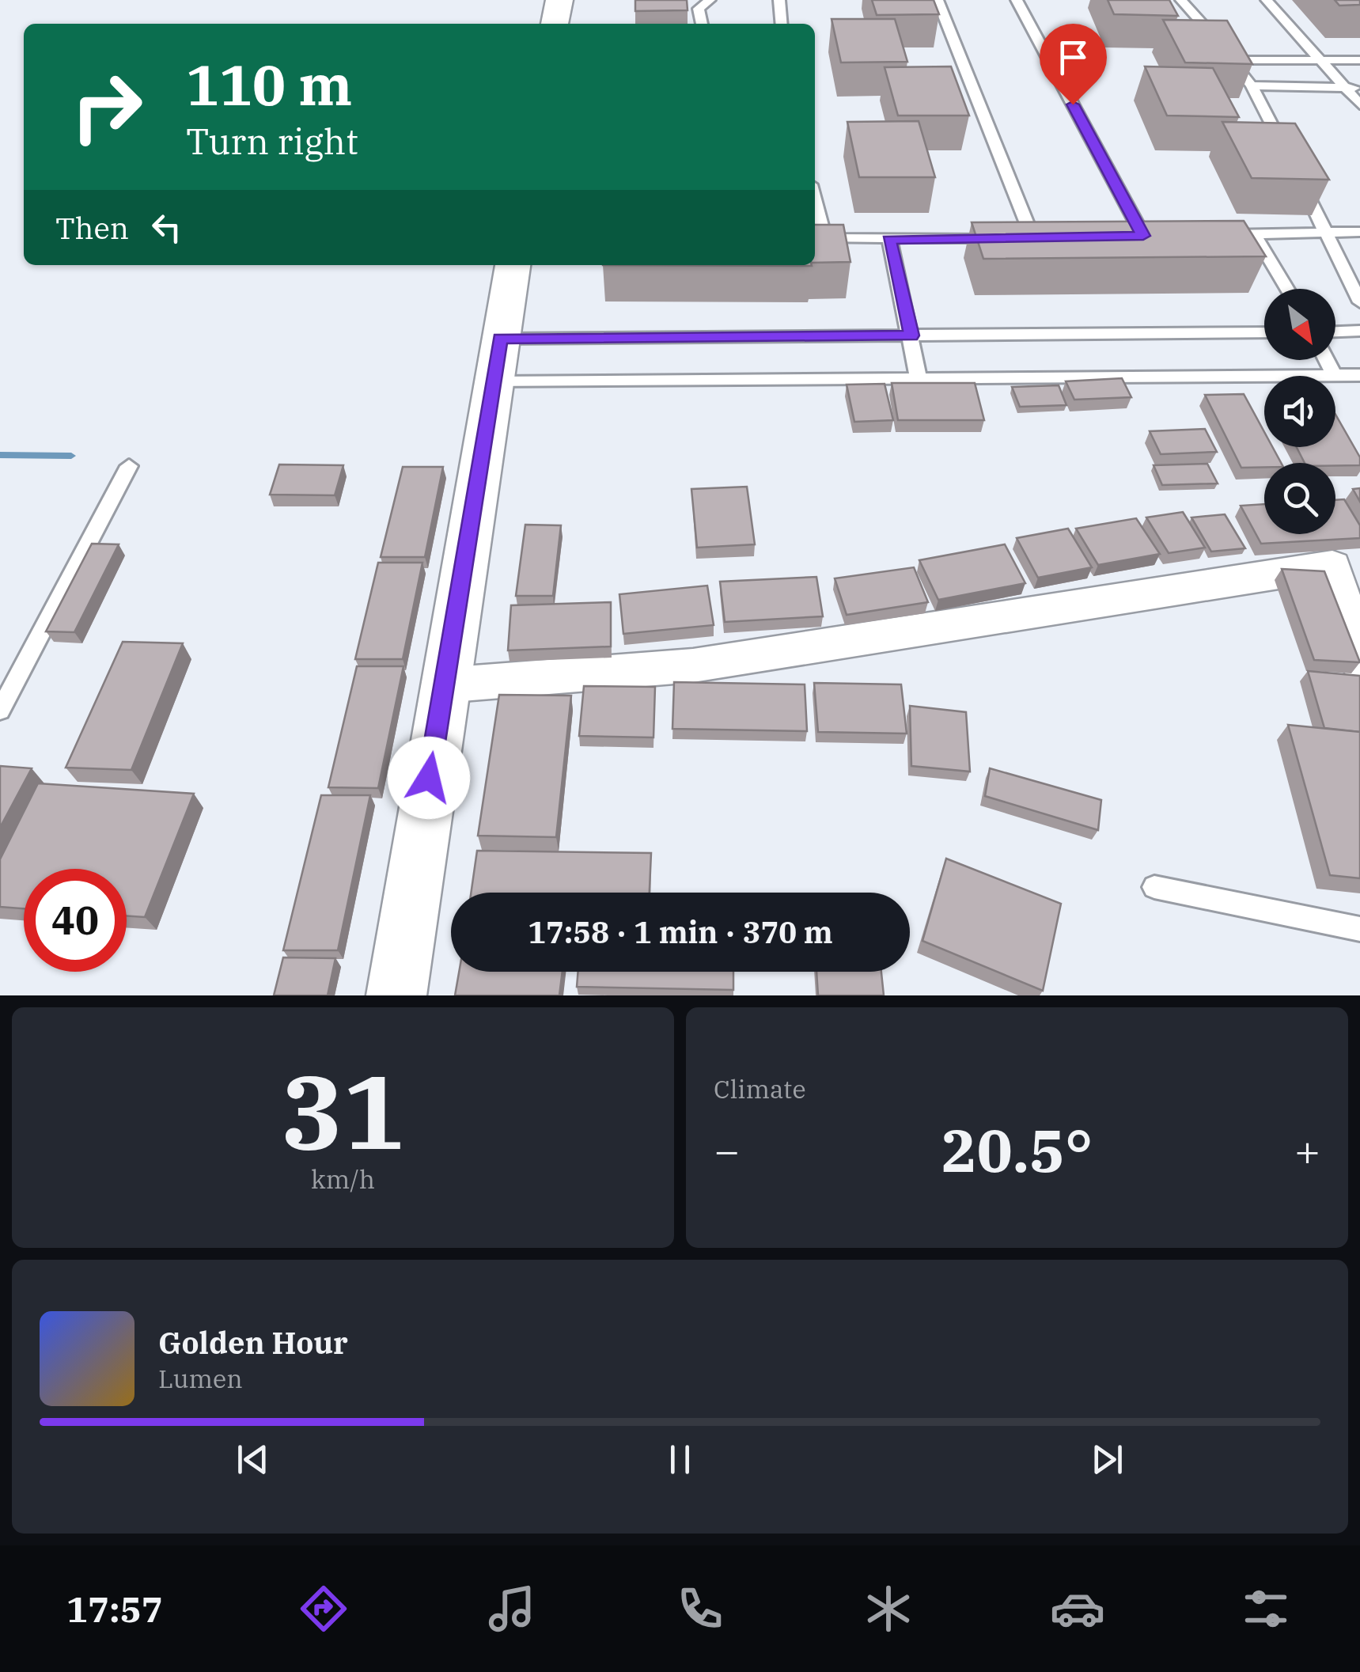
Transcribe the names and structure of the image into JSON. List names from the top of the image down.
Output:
{
  "north": "bottom right",
  "page": {
    "turn": ["110 m", "Turn right"],
    "then": "Then",
    "limit": "40",
    "trip": "17:58 · 1 min · 370 m",
    "tile": [
      ["31", "km/h"],
      "Climate"
    ],
    "heat": ["−", "20.5°", "+"],
    "song": ["Golden Hour", "Lumen"],
    "tabs": "17:57"
  }
}
